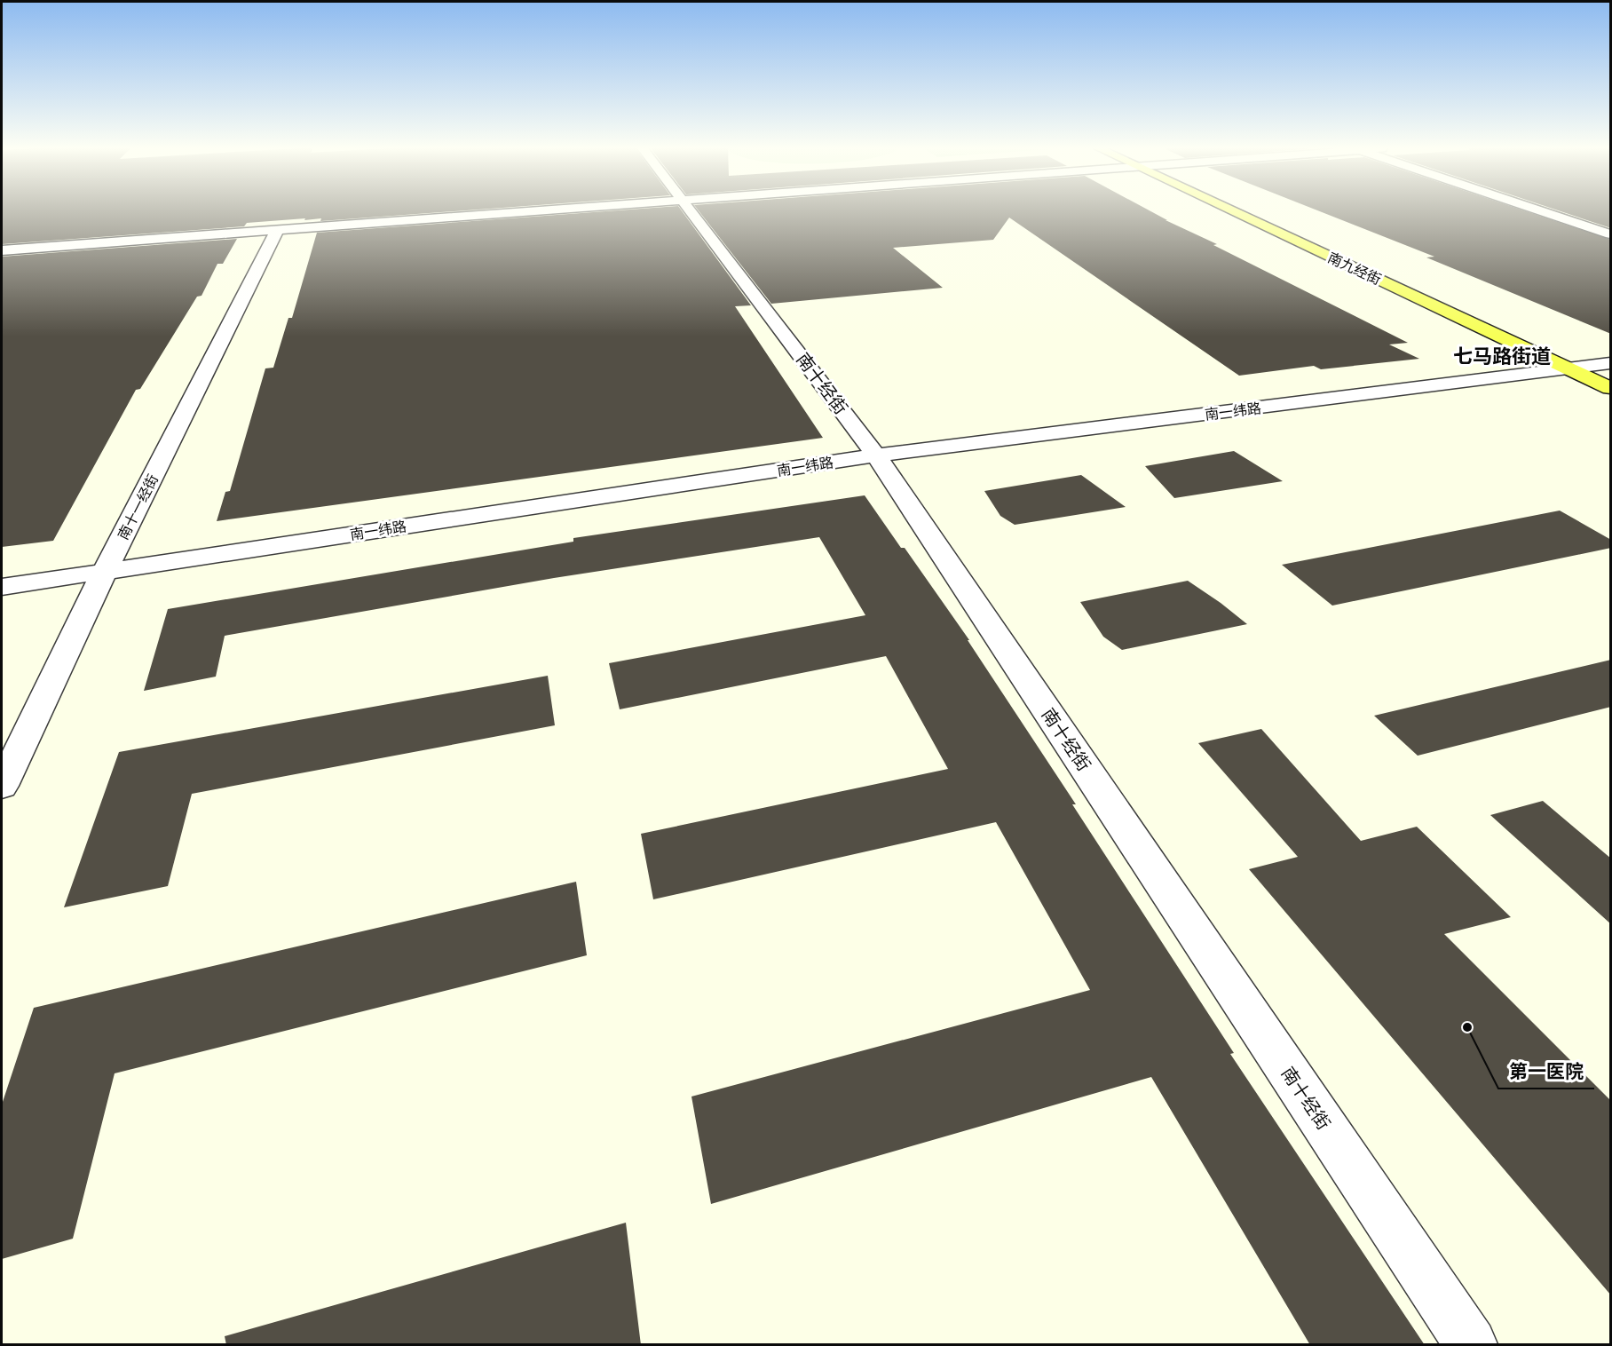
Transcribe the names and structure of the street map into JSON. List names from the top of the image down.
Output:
{
  "streets": {
    "main road": ["南九经街"],
    "street": ["南十经街", "南一纬路", "南十一经街"]
  },
  "crossings": [
    ["南九经街", "南一纬路"],
    ["南十经街", "南一纬路"],
    ["南一纬路", "南十一经街"]
  ],
  "districts": ["七马路街道"],
  "places": ["第一医院"]
}
